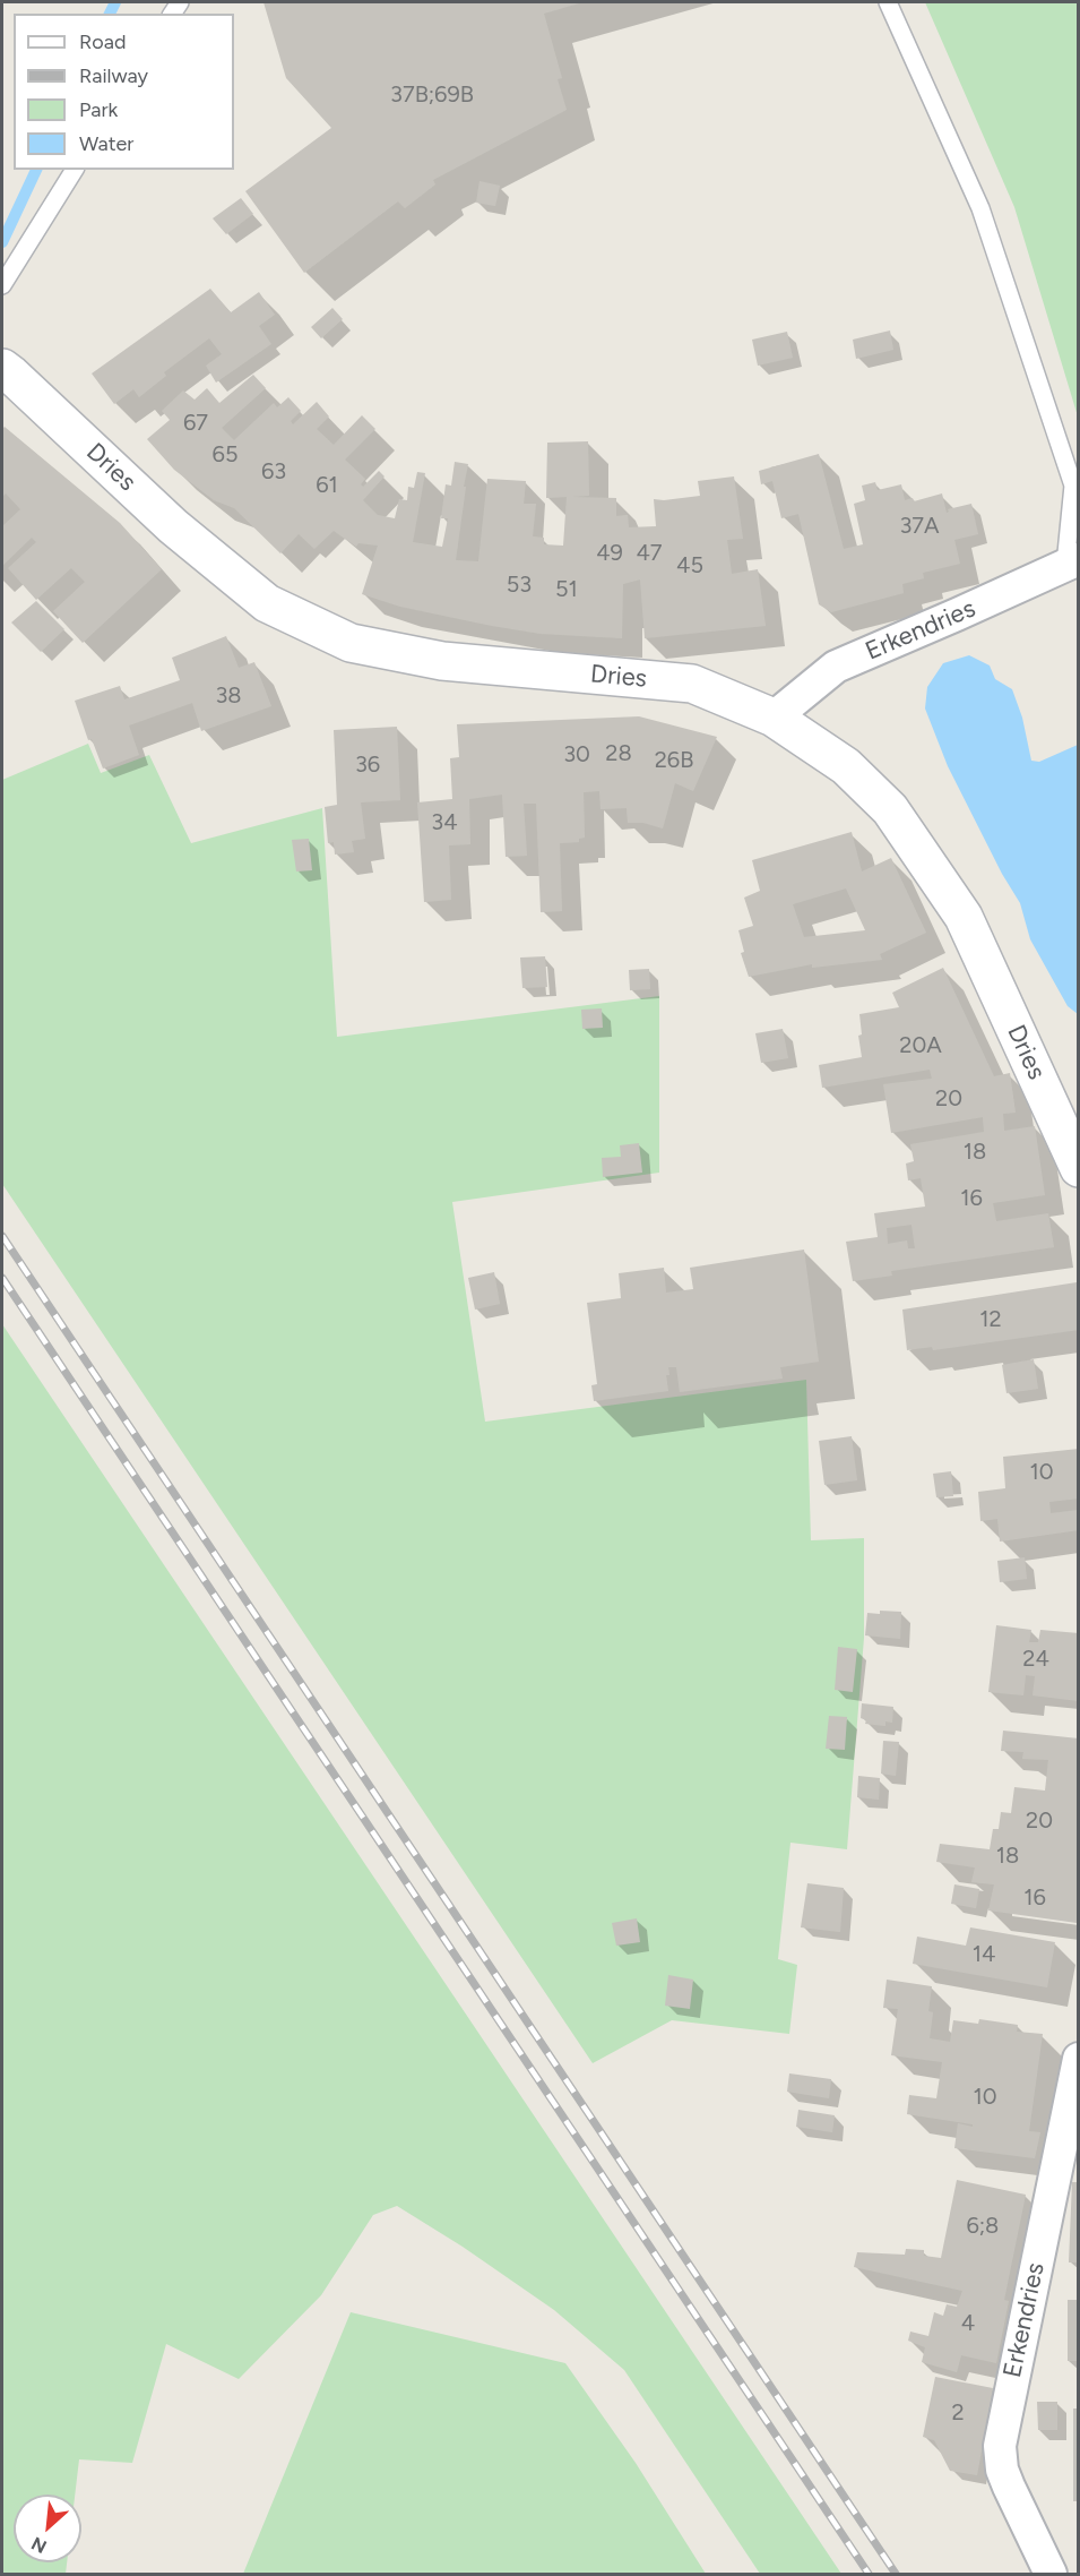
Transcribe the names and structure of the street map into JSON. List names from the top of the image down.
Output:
{
  "streets": {
    "street": ["Dries", "Erkendries"]
  },
  "crossings": [
    ["Dries", "Erkendries"]
  ],
  "house_numbers": [
    "37B;69B",
    "67",
    "65",
    "63",
    "61",
    "37A",
    "49",
    "47",
    "45",
    "53",
    "51",
    "38",
    "28",
    "30",
    "26B",
    "36",
    "34",
    "20A",
    "20",
    "18",
    "16",
    "12",
    "10",
    "24",
    "20",
    "18",
    "16",
    "14",
    "10",
    "6;8",
    "4",
    "2"
  ],
  "legend": [
    "Road",
    "Railway",
    "Park",
    "Water"
  ],
  "north": "bottom left"
}
